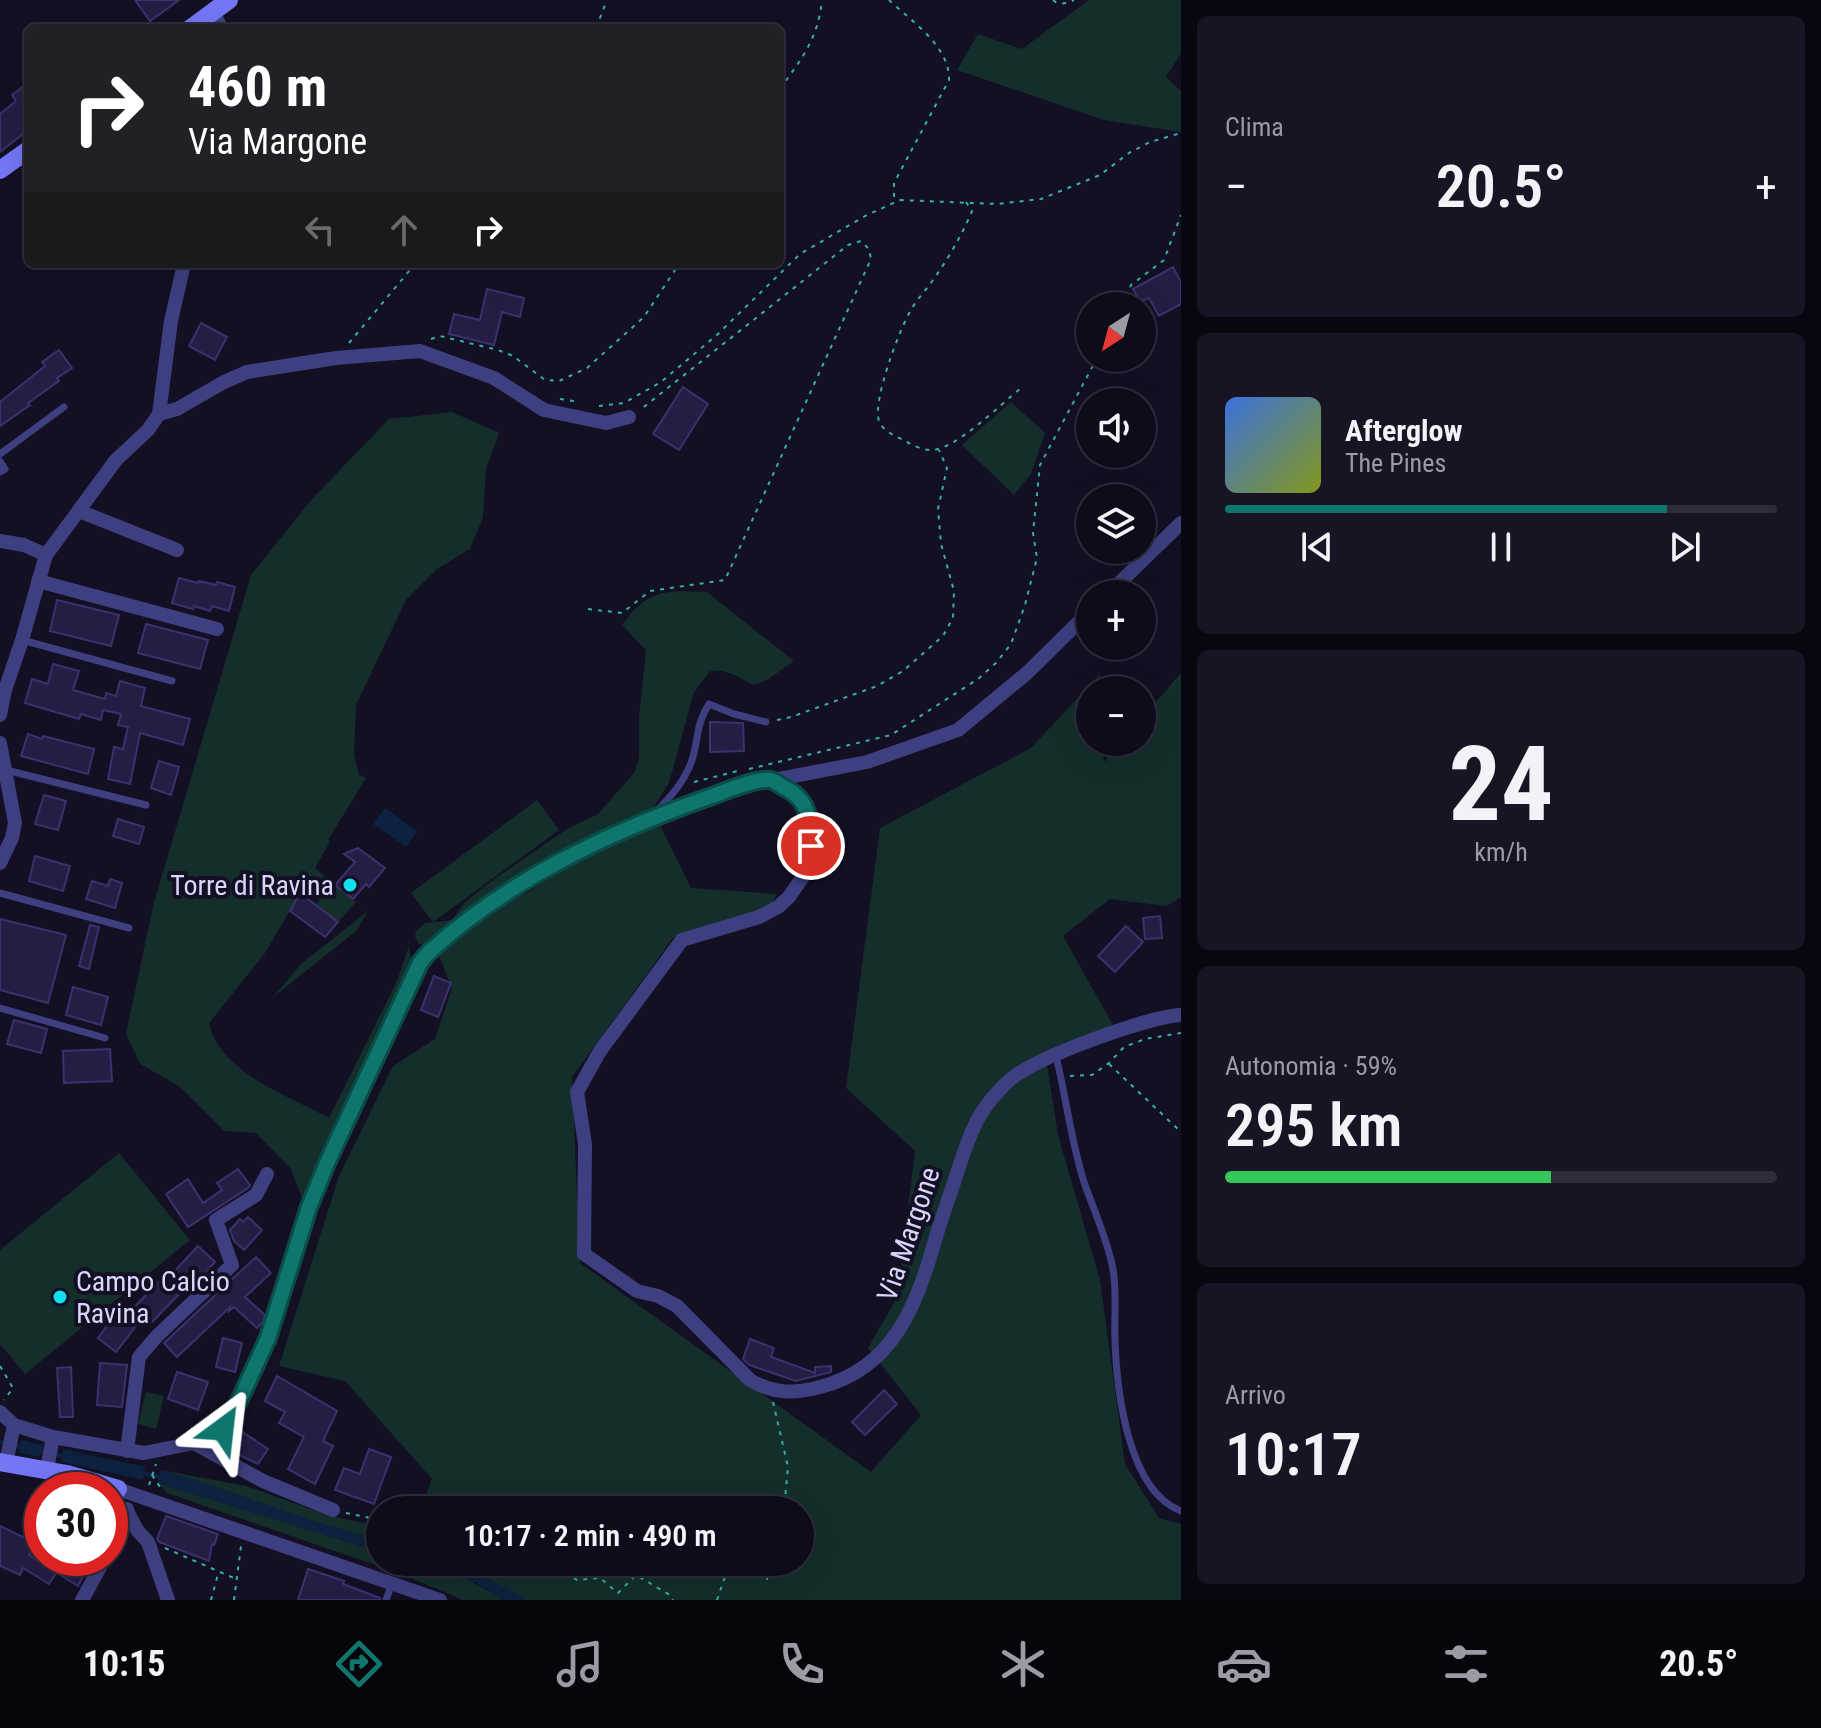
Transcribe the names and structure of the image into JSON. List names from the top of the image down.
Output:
{
  "streets": {
    "street": ["Via Margone"]
  },
  "places": ["Torre di Ravina", "Campo Calcio Ravina"],
  "north": "bottom left",
  "page": {
    "tile": [
      "Clima",
      ["24", "km/h"],
      ["Autonomia · 59%", "295 km"],
      ["Arrivo", "10:17"]
    ],
    "turn": ["460 m", "Via Margone"],
    "heat": ["−", "20.5°", "+"],
    "map_buttons": ["+", "−"],
    "song": ["Afterglow", "The Pines"],
    "limit": "30",
    "trip": "10:17 · 2 min · 490 m",
    "tabs": ["10:15", "20.5°"]
  }
}
